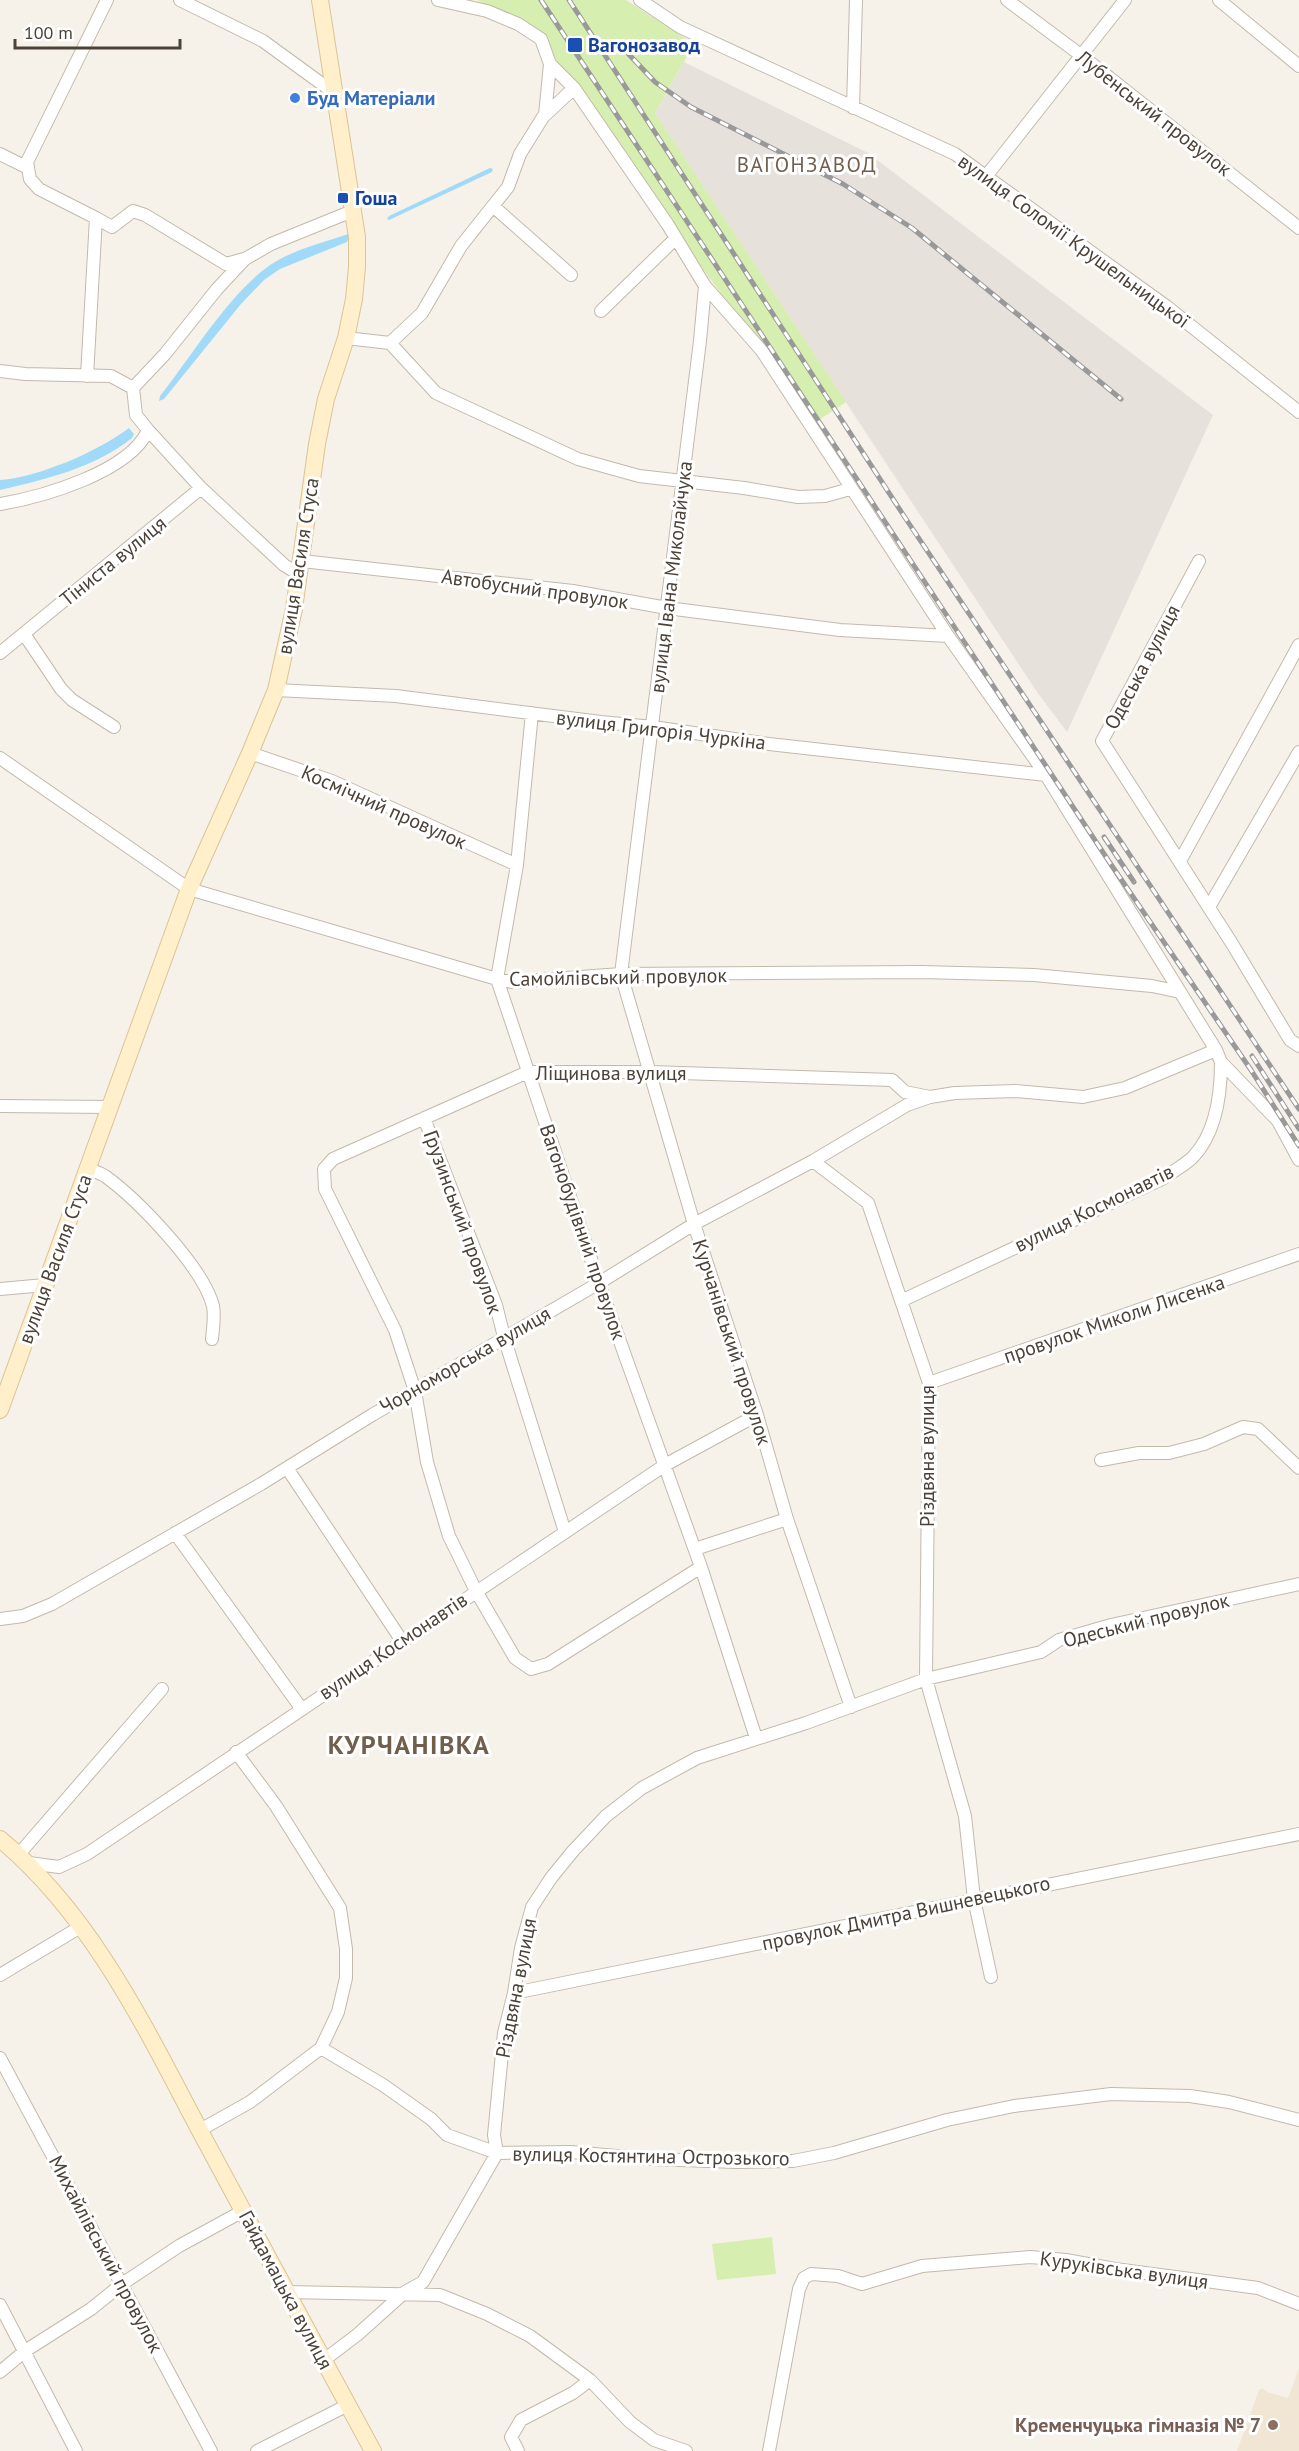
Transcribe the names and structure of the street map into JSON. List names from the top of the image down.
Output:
{
  "streets": {
    "main road": ["вулиця Василя Стуса", "Гайдамацька вулиця"],
    "street": [
      "Лубенський провулок",
      "вулиця Соломії Крушельницької",
      "Тіниста вулиця",
      "вулиця Івана Миколайчука",
      "Автобусний провулок",
      "Одеська вулиця",
      "вулиця Григорія Чуркіна",
      "Космічний провулок",
      "Самойлівський провулок",
      "Ліщинова вулиця",
      "вулиця Космонавтів",
      "Грузинський провулок",
      "Вагонобудівний провулок",
      "провулок Миколи Лисенка",
      "Курчанівський провулок",
      "Чорноморська вулиця",
      "Різдвяна вулиця",
      "Одеський провулок",
      "провулок Дмитра Вишневецького",
      "вулиця Костянтина Острозького",
      "Михайлівський провулок",
      "Куруківська вулиця"
    ]
  },
  "crossings": [
    ["вулиця Василя Стуса", "Автобусний провулок"],
    ["вулиця Василя Стуса", "вулиця Григорія Чуркіна"],
    ["вулиця Василя Стуса", "Космічний провулок"],
    ["вулиця Василя Стуса", "Самойлівський провулок"],
    ["вулиця Івана Миколайчука", "Автобусний провулок"],
    ["вулиця Івана Миколайчука", "вулиця Григорія Чуркіна"],
    ["вулиця Івана Миколайчука", "Самойлівський провулок"],
    ["вулиця Івана Миколайчука", "Курчанівський провулок"],
    ["вулиця Григорія Чуркіна", "Вагонобудівний провулок"],
    ["Космічний провулок", "Вагонобудівний провулок"],
    ["Самойлівський провулок", "Вагонобудівний провулок"],
    ["Самойлівський провулок", "Курчанівський провулок"],
    ["Ліщинова вулиця", "вулиця Космонавтів"],
    ["Ліщинова вулиця", "Грузинський провулок"],
    ["Ліщинова вулиця", "Вагонобудівний провулок"],
    ["Ліщинова вулиця", "Курчанівський провулок"],
    ["Ліщинова вулиця", "Чорноморська вулиця"],
    ["вулиця Космонавтів", "Грузинський провулок"],
    ["вулиця Космонавтів", "Вагонобудівний провулок"],
    ["вулиця Космонавтів", "Курчанівський провулок"],
    ["вулиця Космонавтів", "Різдвяна вулиця"],
    ["вулиця Космонавтів", "Гайдамацька вулиця"],
    ["Грузинський провулок", "Чорноморська вулиця"],
    ["Вагонобудівний провулок", "Чорноморська вулиця"],
    ["Вагонобудівний провулок", "Різдвяна вулиця"],
    ["провулок Миколи Лисенка", "Різдвяна вулиця"],
    ["Курчанівський провулок", "Чорноморська вулиця"],
    ["Курчанівський провулок", "Різдвяна вулиця"],
    ["Чорноморська вулиця", "Різдвяна вулиця"],
    ["Різдвяна вулиця", "Одеський провулок"],
    ["Різдвяна вулиця", "провулок Дмитра Вишневецького"],
    ["Різдвяна вулиця", "вулиця Костянтина Острозького"]
  ],
  "districts": ["ВАГОНЗАВОД", "КУРЧАНІВКА"],
  "places": {
    "transit": ["Вагонозавод", "Гоша"],
    "other": ["Буд Матерiали", "Кременчуцька гімназія № 7"]
  },
  "scale_bar": "100 m"
}
